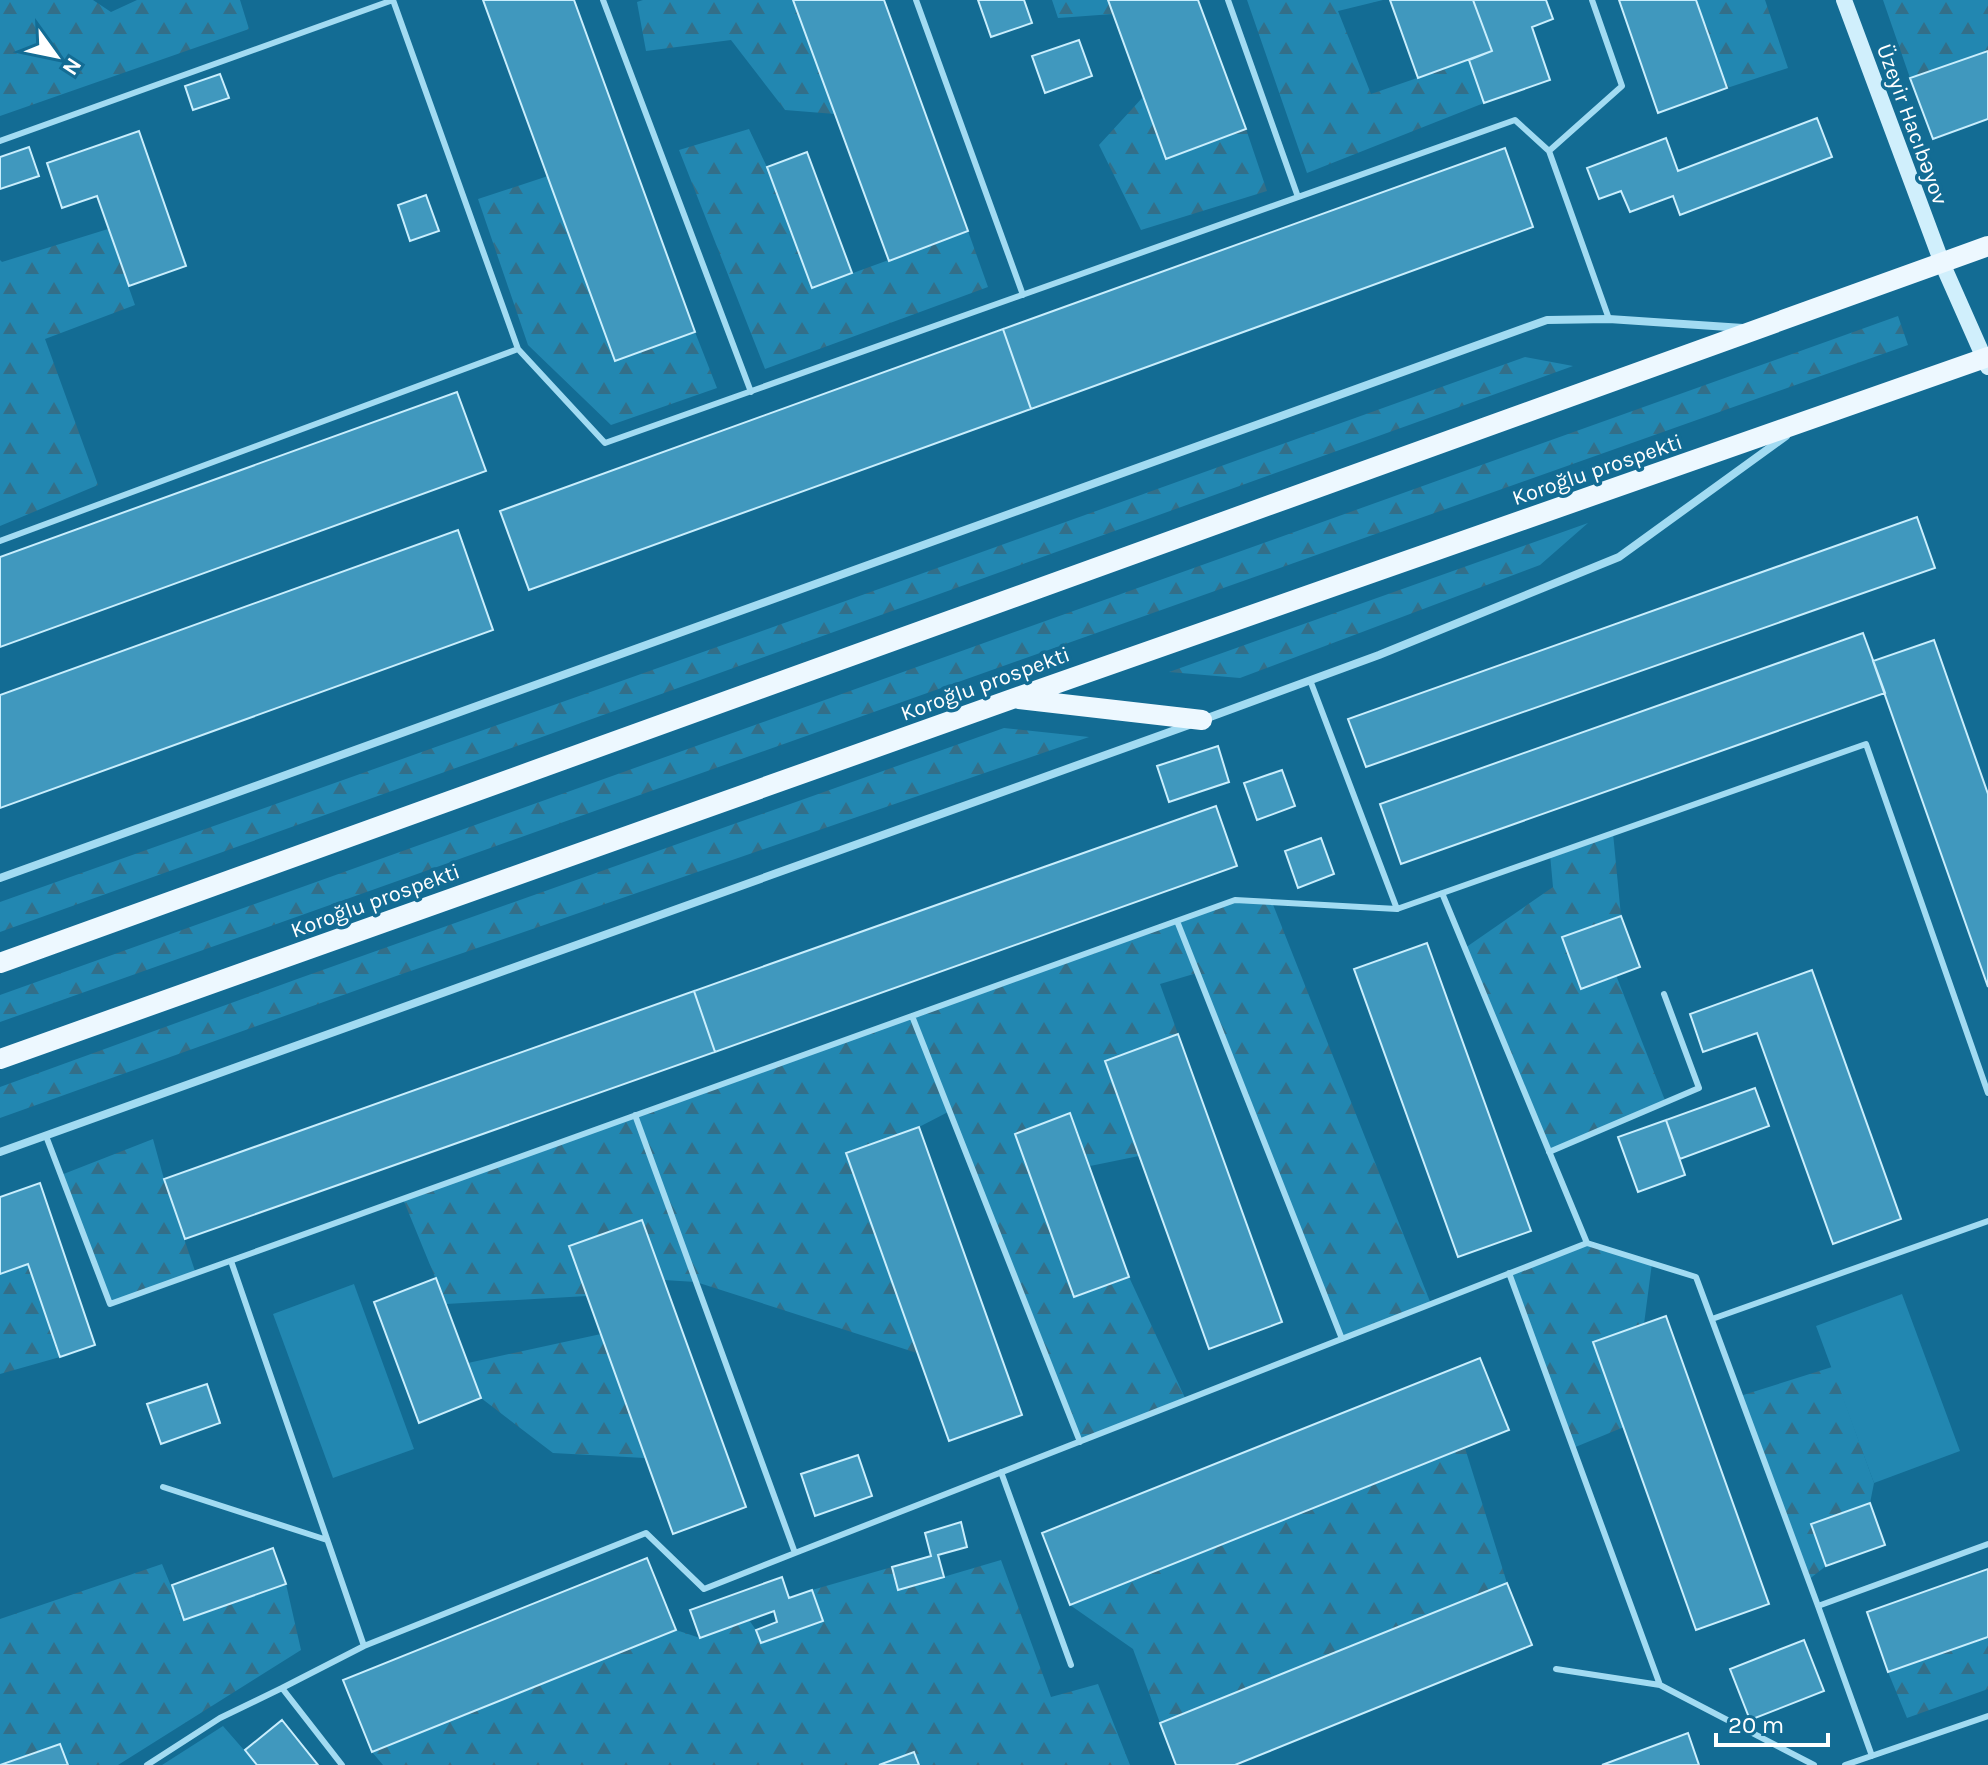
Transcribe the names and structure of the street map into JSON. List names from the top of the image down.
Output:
{
  "streets": {
    "main road": ["Koroğlu prospekti"],
    "street": ["Üzeyir Hacıbəyov"]
  },
  "crossings": [
    ["Üzeyir Hacıbəyov", "Koroğlu prospekti"]
  ],
  "scale_bar": "20 m",
  "north": "bottom right"
}
